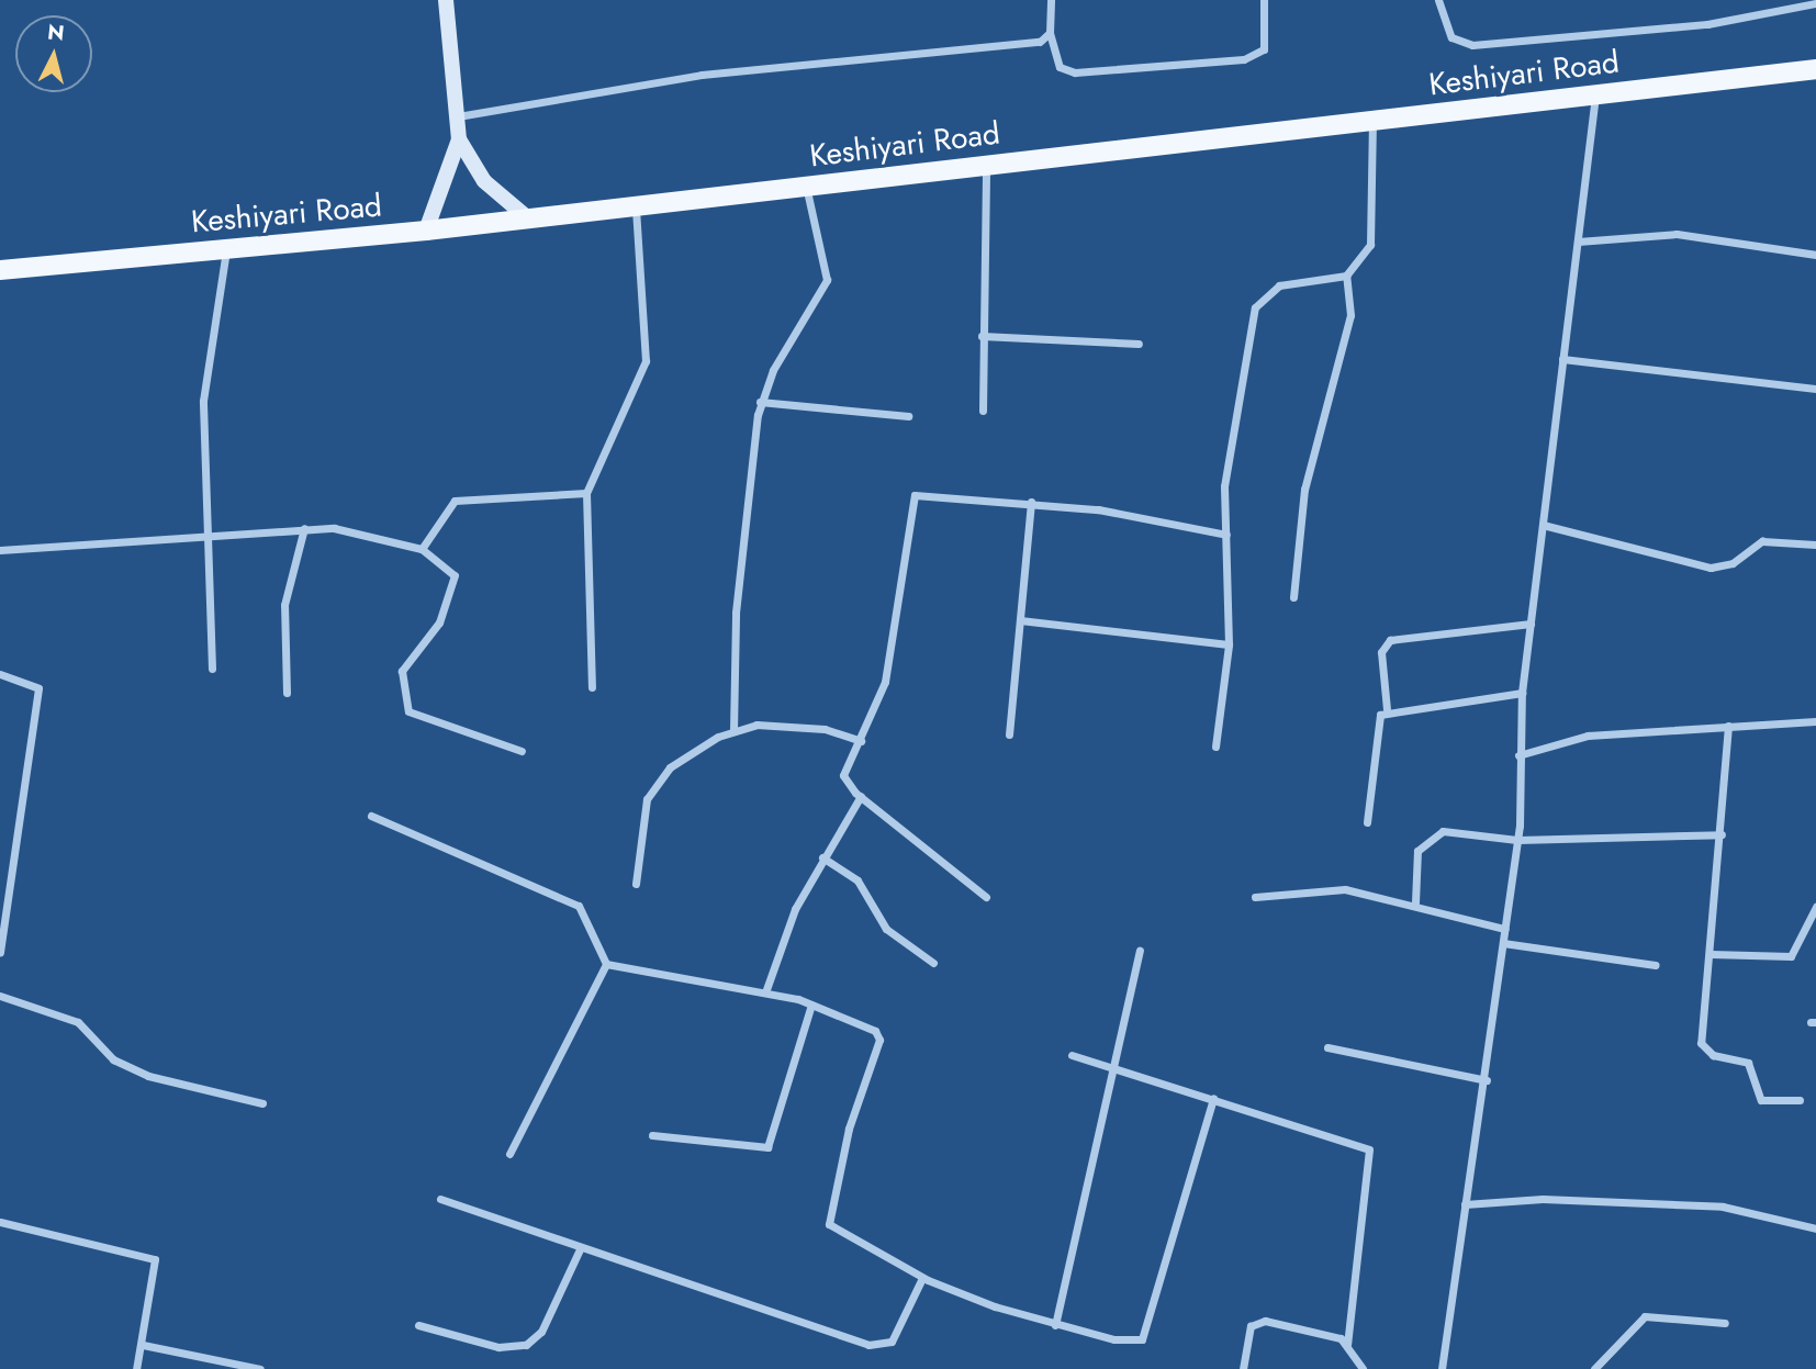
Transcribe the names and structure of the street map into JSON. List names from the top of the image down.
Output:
{
  "streets": {
    "main road": ["Keshiyari Road"]
  },
  "north": "top"
}
